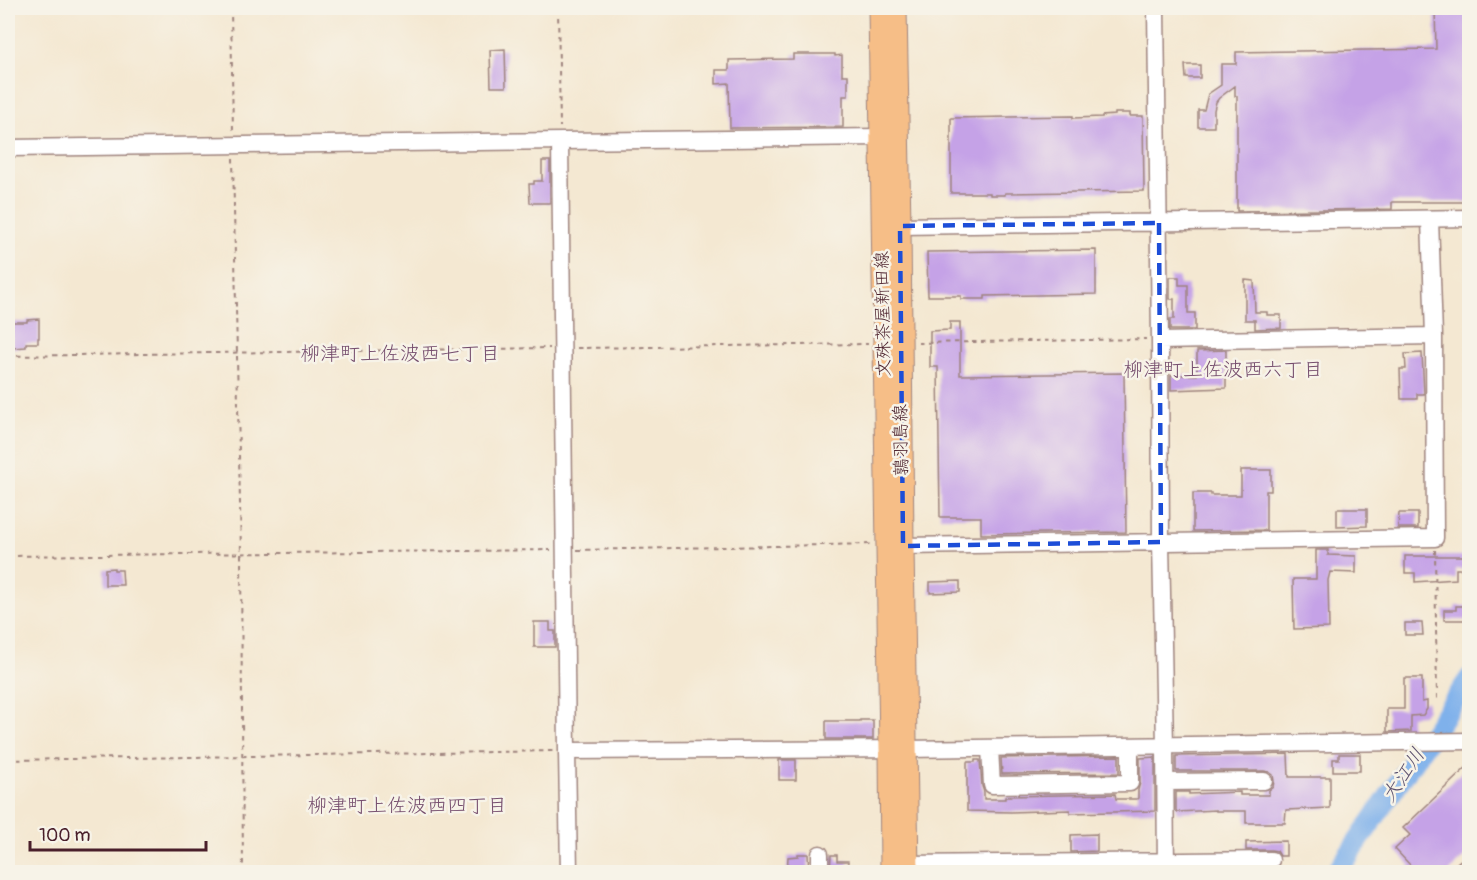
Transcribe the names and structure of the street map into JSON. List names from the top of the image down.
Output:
{
  "streets": {
    "main road": ["文殊茶屋新田線", "鶉羽島線"]
  },
  "crossings": [
    ["文殊茶屋新田線", "鶉羽島線"]
  ],
  "districts": ["柳津町上佐波西七丁目", "柳津町上佐波西六丁目", "柳津町上佐波西四丁目"],
  "water": ["大江川"],
  "scale_bar": "100 m"
}
